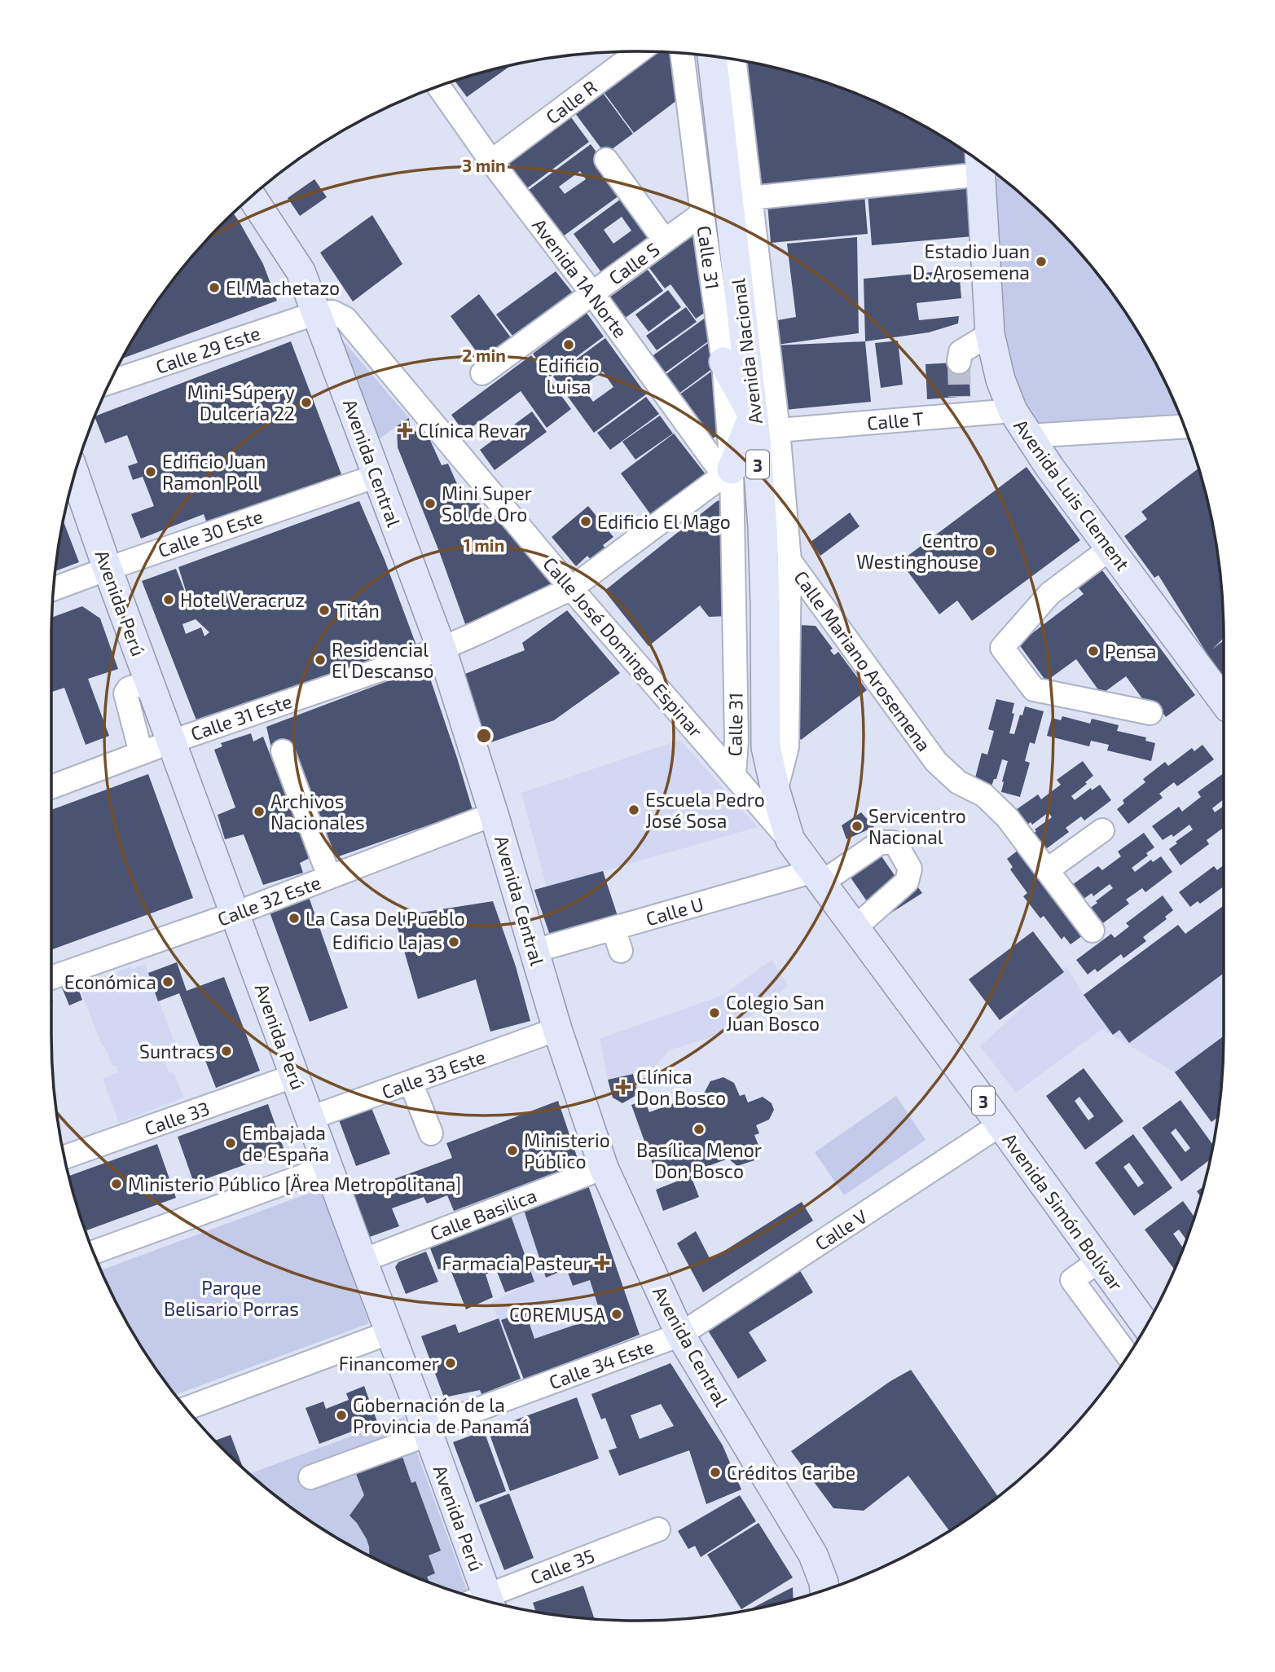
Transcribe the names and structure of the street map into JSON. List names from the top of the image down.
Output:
{
  "streets": {
    "main road": [
      "Avenida Nacional",
      "Avenida Central",
      "3",
      "Avenida Luis Clement",
      "Avenida Perú",
      "Avenida Simón Bolívar"
    ],
    "street": [
      "Calle R",
      "Calle 31",
      "Calle S",
      "Avenida 1A Norte",
      "Calle 29 Este",
      "Calle T",
      "Calle 30 Este",
      "Calle José Domingo Espinar",
      "Calle Mariano Arosemena",
      "Calle 31 Este",
      "Calle 32 Este",
      "Calle U",
      "Calle 33 Este",
      "Calle 33",
      "Calle Basilica",
      "Calle V",
      "Calle 34 Este",
      "Calle 35"
    ]
  },
  "crossings": [
    ["Calle R", "Avenida 1A Norte"],
    ["Calle 31", "Calle S"],
    ["Calle 31", "Avenida 1A Norte"],
    ["Calle 31", "Calle José Domingo Espinar"],
    ["Calle S", "Avenida 1A Norte"],
    ["Calle 29 Este", "Avenida Central"],
    ["Calle 29 Este", "Calle José Domingo Espinar"],
    ["Avenida Nacional", "Calle T"],
    ["Avenida Nacional", "Calle José Domingo Espinar"],
    ["Avenida Nacional", "Calle Mariano Arosemena"],
    ["Avenida Nacional", "Calle U"],
    ["Avenida Nacional", "Avenida Simón Bolívar"],
    ["Calle T", "Avenida Luis Clement"],
    ["Avenida Central", "Calle 30 Este"],
    ["Avenida Central", "Calle José Domingo Espinar"],
    ["Avenida Central", "Calle 31 Este"],
    ["Avenida Central", "Calle 32 Este"],
    ["Avenida Central", "Calle U"],
    ["Avenida Central", "Calle 33 Este"],
    ["Avenida Central", "Calle Basilica"],
    ["Avenida Central", "Calle V"],
    ["Avenida Central", "Calle 34 Este"],
    ["Calle 30 Este", "Avenida Perú"],
    ["Avenida Perú", "Calle 31 Este"],
    ["Avenida Perú", "Calle 32 Este"],
    ["Avenida Perú", "Calle 33 Este"],
    ["Avenida Perú", "Calle 33"],
    ["Avenida Perú", "Calle Basilica"],
    ["Avenida Perú", "Calle 34 Este"],
    ["Calle U", "Avenida Simón Bolívar"],
    ["Avenida Simón Bolívar", "Calle V"],
    ["Calle V", "Calle 34 Este"]
  ],
  "parks": ["Parque Belisario Porras"],
  "places": {
    "other": [
      "Estadio Juan D. Arosemena",
      "El Machetazo",
      "Edificio Luisa",
      "Mini-Súper y Dulcería 22",
      "Edificio Juan Ramon Poll",
      "Mini Super Sol de Oro",
      "Edificio El Mago",
      "Centro Westinghouse",
      "Hotel Veracruz",
      "Titán",
      "Pensa",
      "Residencial El Descanso",
      "Escuela Pedro José Sosa",
      "Archivos Nacionales",
      "Servicentro Nacional",
      "La Casa Del Pueblo",
      "Edificio Lajas",
      "Económica",
      "Colegio San Juan Bosco",
      "Suntracs",
      "Basílica Menor Don Bosco",
      "Embajada de España",
      "Ministerio Público",
      "Ministerio Público [Ärea Metropolitana]",
      "COREMUSA",
      "Financomer",
      "Gobernación de la Provincia de Panamá",
      "Créditos Caribe"
    ],
    "health": ["Clínica Revar", "Clínica Don Bosco", "Farmacia Pasteur"]
  },
  "rings": ["3 min", "2 min", "1 min"]
}
